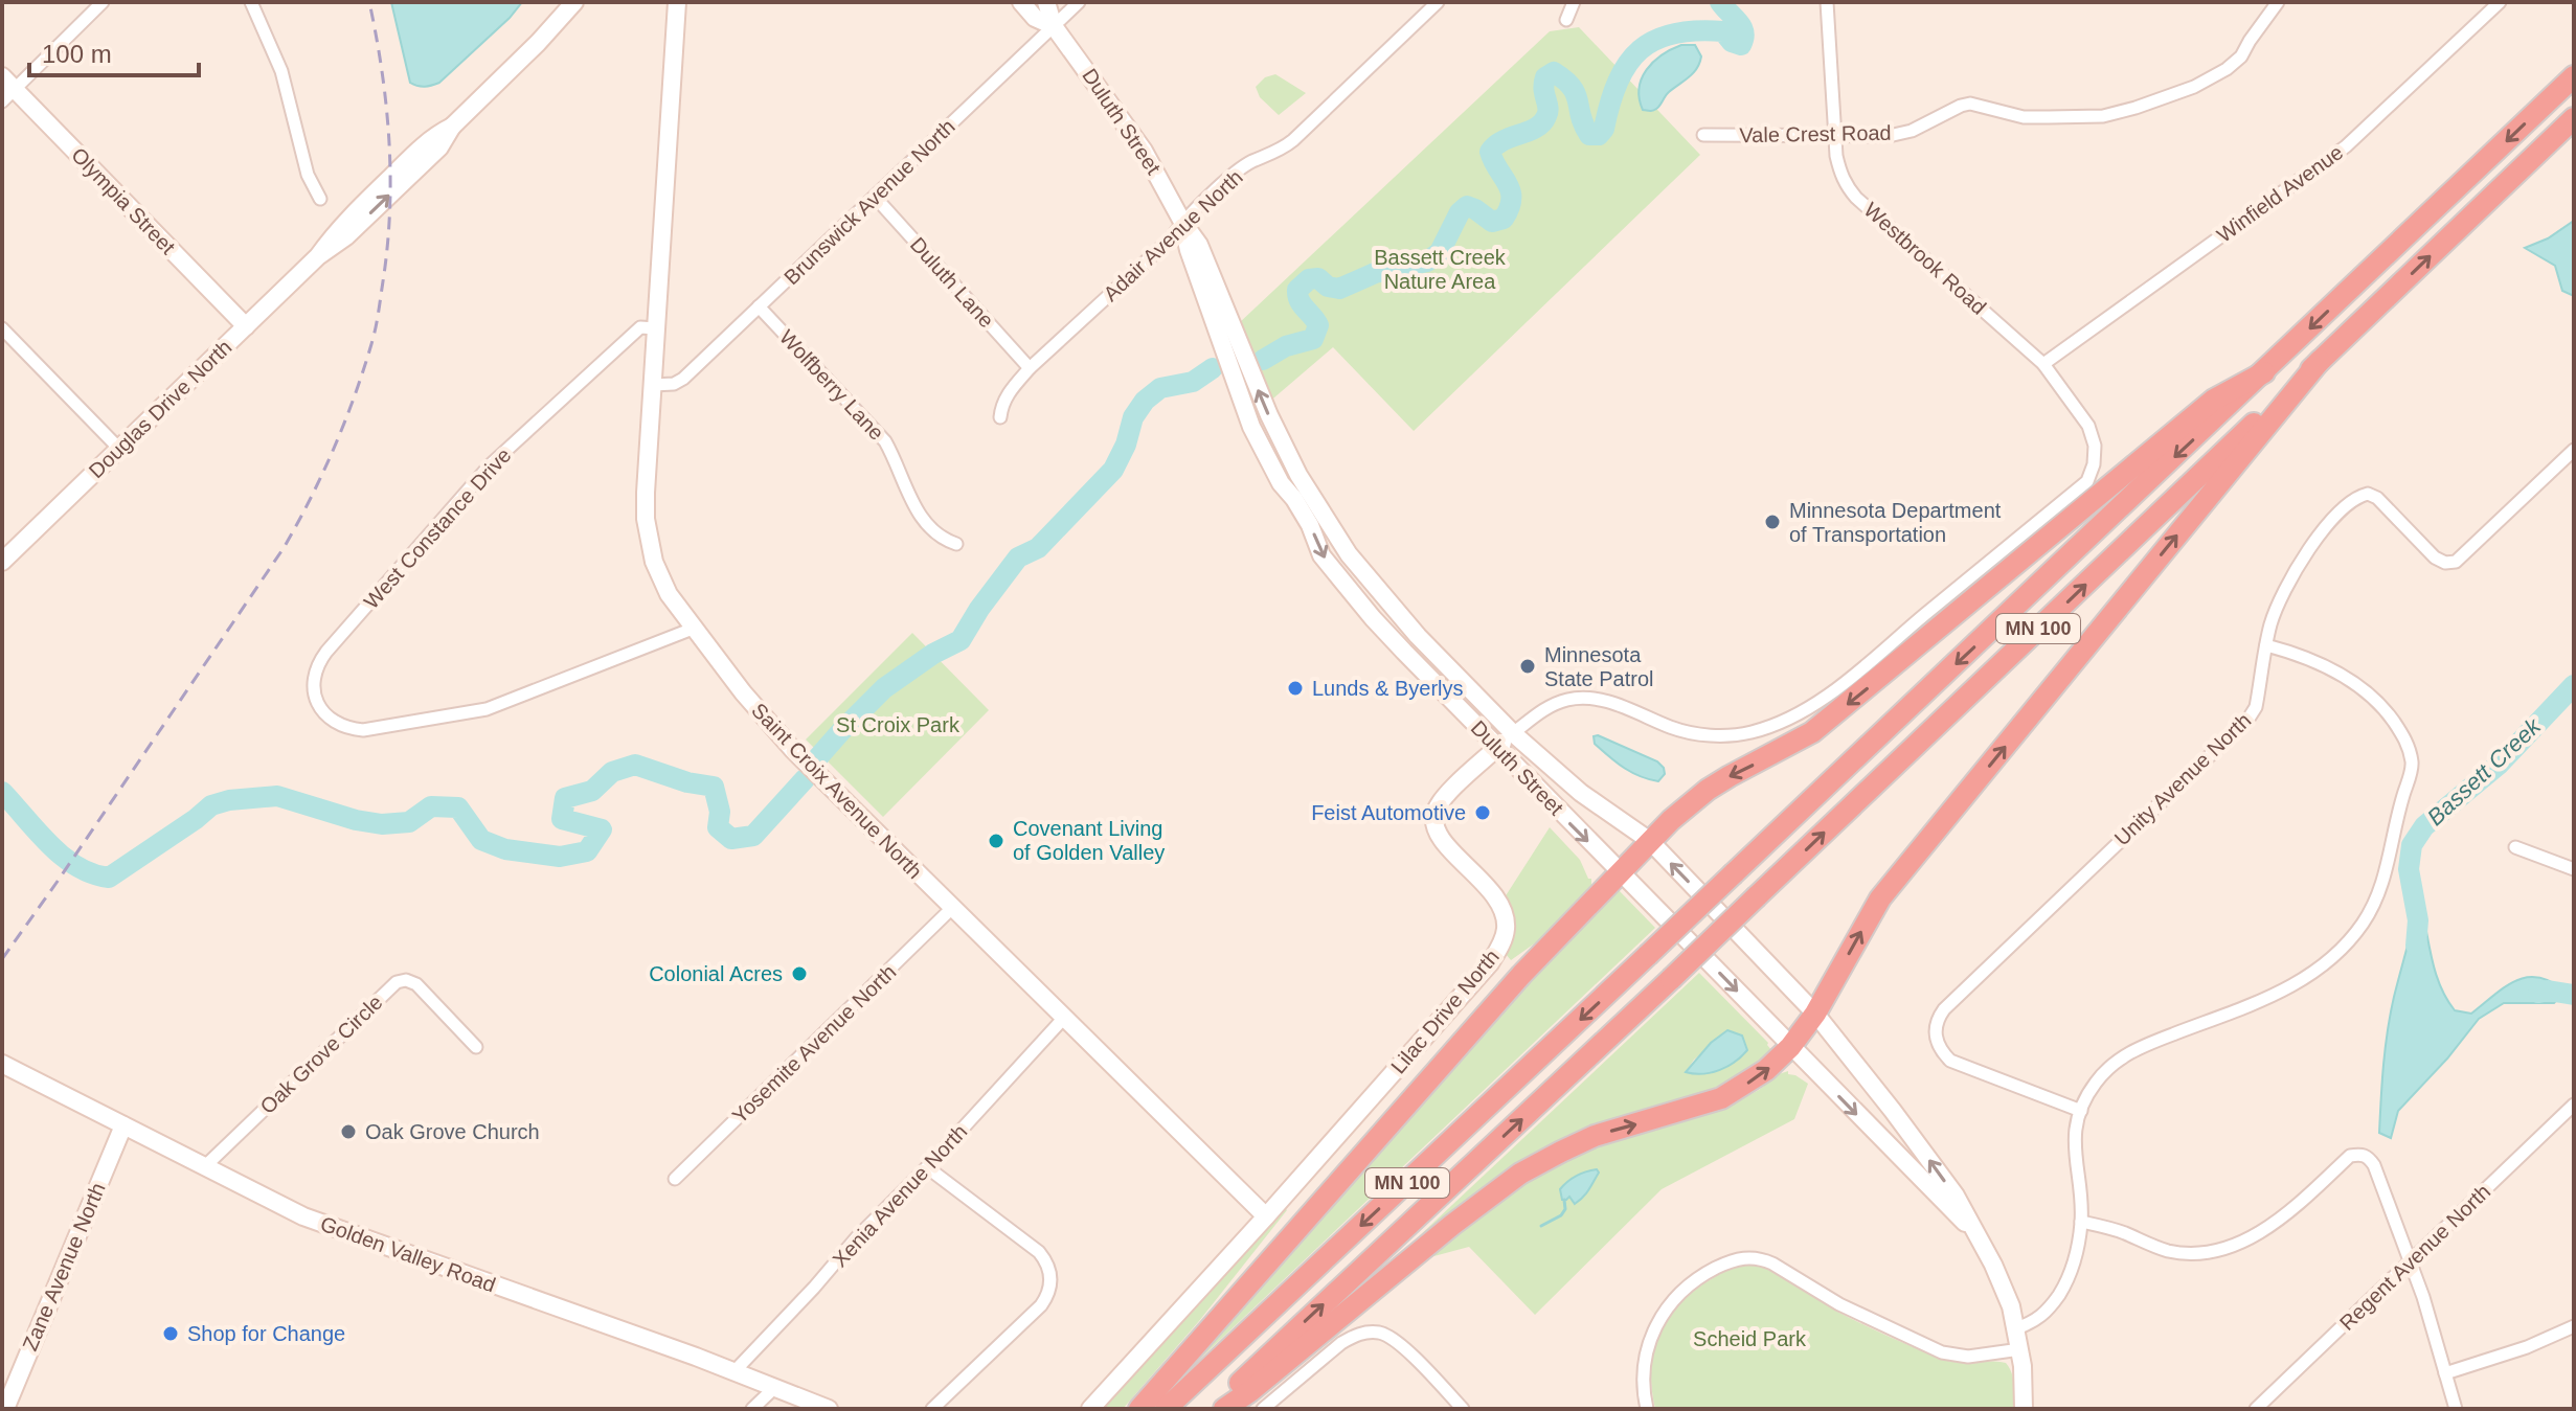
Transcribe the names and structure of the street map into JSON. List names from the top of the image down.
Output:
{
  "streets": {
    "highway": ["MN 100"],
    "street": [
      "Duluth Street",
      "Vale Crest Road",
      "Winfield Avenue",
      "Olympia Street",
      "Brunswick Avenue North",
      "Adair Avenue North",
      "Westbrook Road",
      "Duluth Lane",
      "Wolfberry Lane",
      "Douglas Drive North",
      "West Constance Drive",
      "Unity Avenue North",
      "Saint Croix Avenue North",
      "Lilac Drive North",
      "Yosemite Avenue North",
      "Oak Grove Circle",
      "Xenia Avenue North",
      "Golden Valley Road",
      "Regent Avenue North",
      "Zane Avenue North"
    ]
  },
  "crossings": [
    ["Duluth Street", "Brunswick Avenue North"],
    ["Duluth Street", "Adair Avenue North"],
    ["Duluth Street", "Lilac Drive North"],
    ["Vale Crest Road", "Westbrook Road"],
    ["Winfield Avenue", "Westbrook Road"],
    ["Olympia Street", "Douglas Drive North"],
    ["Brunswick Avenue North", "Duluth Lane"],
    ["Brunswick Avenue North", "Wolfberry Lane"],
    ["Brunswick Avenue North", "Saint Croix Avenue North"],
    ["Adair Avenue North", "Duluth Lane"],
    ["Westbrook Road", "Lilac Drive North"],
    ["West Constance Drive", "Saint Croix Avenue North"],
    ["Saint Croix Avenue North", "Lilac Drive North"],
    ["Saint Croix Avenue North", "Yosemite Avenue North"],
    ["Saint Croix Avenue North", "Xenia Avenue North"],
    ["Oak Grove Circle", "Golden Valley Road"],
    ["Xenia Avenue North", "Golden Valley Road"],
    ["Golden Valley Road", "Zane Avenue North"]
  ],
  "water": ["Bassett Creek"],
  "parks": ["Bassett Creek Nature Area", "St Croix Park", "Scheid Park"],
  "places": [
    "Minnesota Department of Transportation",
    "Minnesota State Patrol",
    "Lunds & Byerlys",
    "Feist Automotive",
    "Covenant Living of Golden Valley",
    "Colonial Acres",
    "Oak Grove Church",
    "Shop for Change"
  ],
  "scale_bar": "100 m"
}
